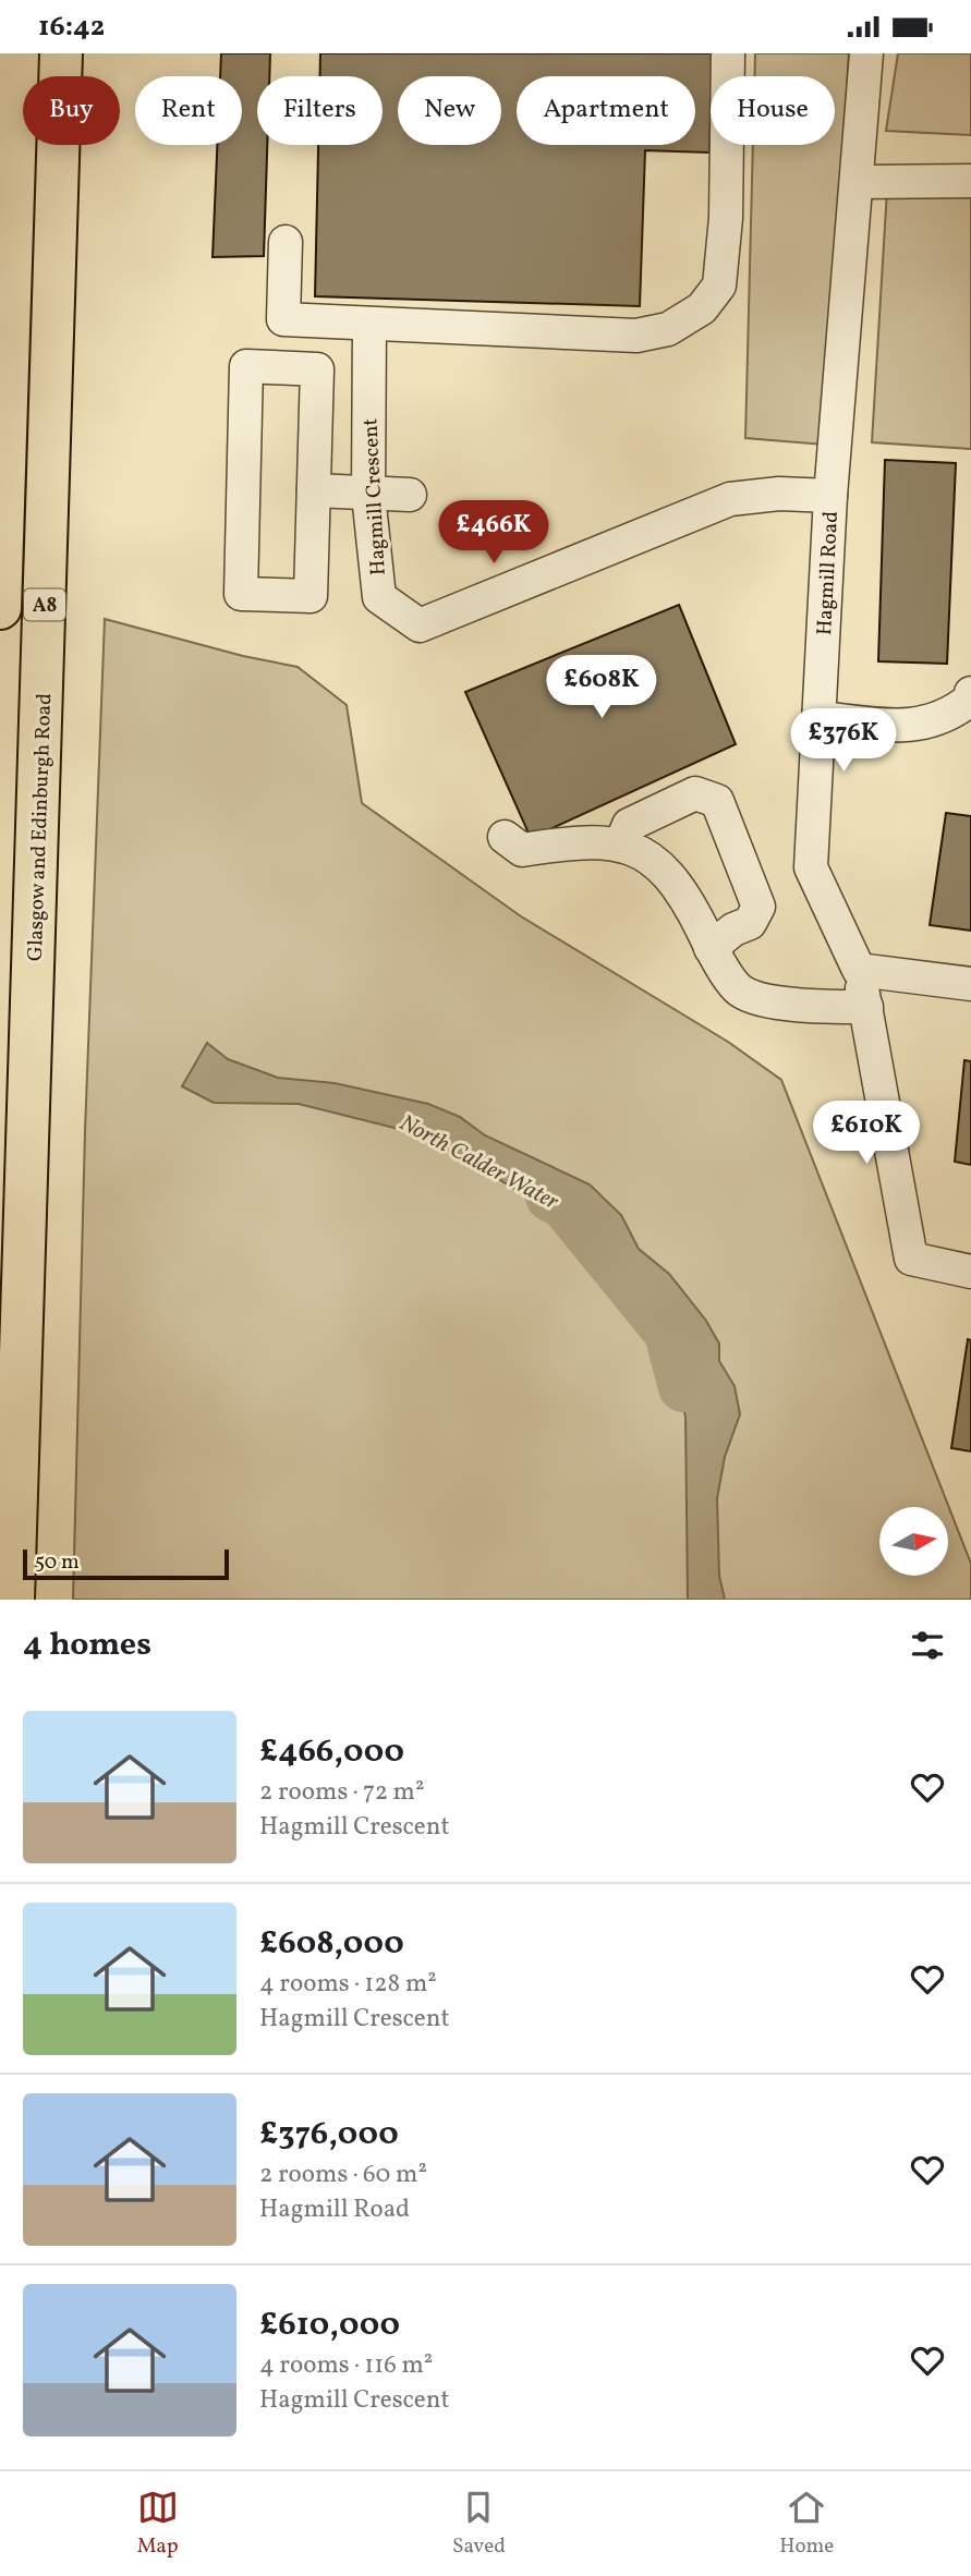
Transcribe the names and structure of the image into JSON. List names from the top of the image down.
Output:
{
  "streets": {
    "highway": ["A8", "Glasgow and Edinburgh Road"],
    "street": ["Hagmill Crescent", "Hagmill Road"]
  },
  "crossings": [
    ["Hagmill Crescent", "Hagmill Road"]
  ],
  "water": ["North Calder Water"],
  "scale_bar": "50 m",
  "north": "right",
  "page": {
    "status": "16:42",
    "chip": [
      "Buy",
      "Rent",
      "Filters",
      "New",
      "Apartment",
      "House"
    ],
    "price": [
      "£466K",
      "£608K",
      "£376K",
      "£610K"
    ],
    "scale": "50 m",
    "heading": "4 homes",
    "list": [
      {
        "name": "£466,000",
        "note": "2 rooms · 72 m² · Hagmill Crescent"
      },
      {
        "name": "£608,000",
        "note": "4 rooms · 128 m² · Hagmill Crescent"
      },
      {
        "name": "£376,000",
        "note": "2 rooms · 60 m² · Hagmill Road"
      },
      {
        "name": "£610,000",
        "note": "4 rooms · 116 m² · Hagmill Crescent"
      }
    ],
    "tabs": ["Map", "Saved", "Home"]
  }
}
